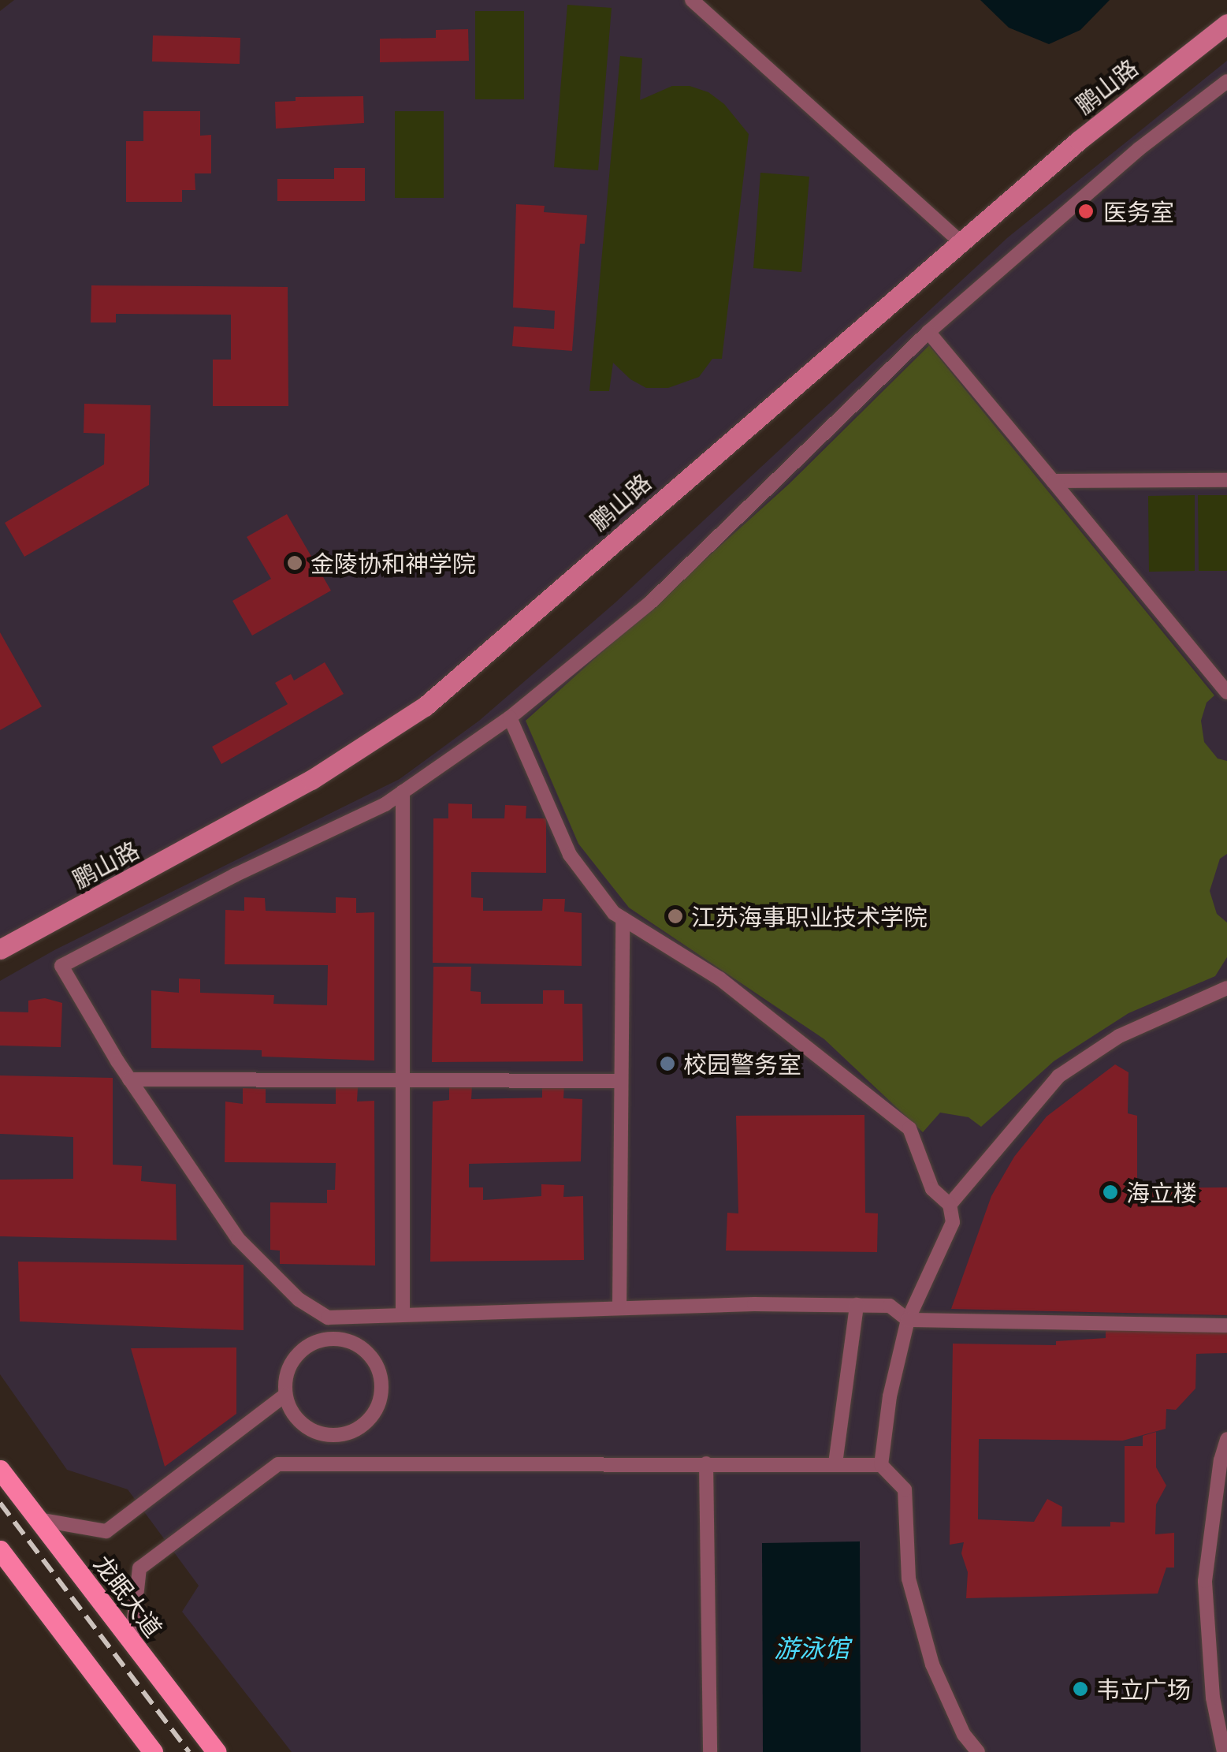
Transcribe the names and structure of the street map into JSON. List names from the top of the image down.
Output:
{
  "streets": {
    "main road": ["龙眠大道"],
    "street": ["鹏山路"]
  },
  "water": ["游泳馆"],
  "places": [
    "医务室",
    "金陵协和神学院",
    "江苏海事职业技术学院",
    "校园警务室",
    "海立楼",
    "韦立广场"
  ]
}
